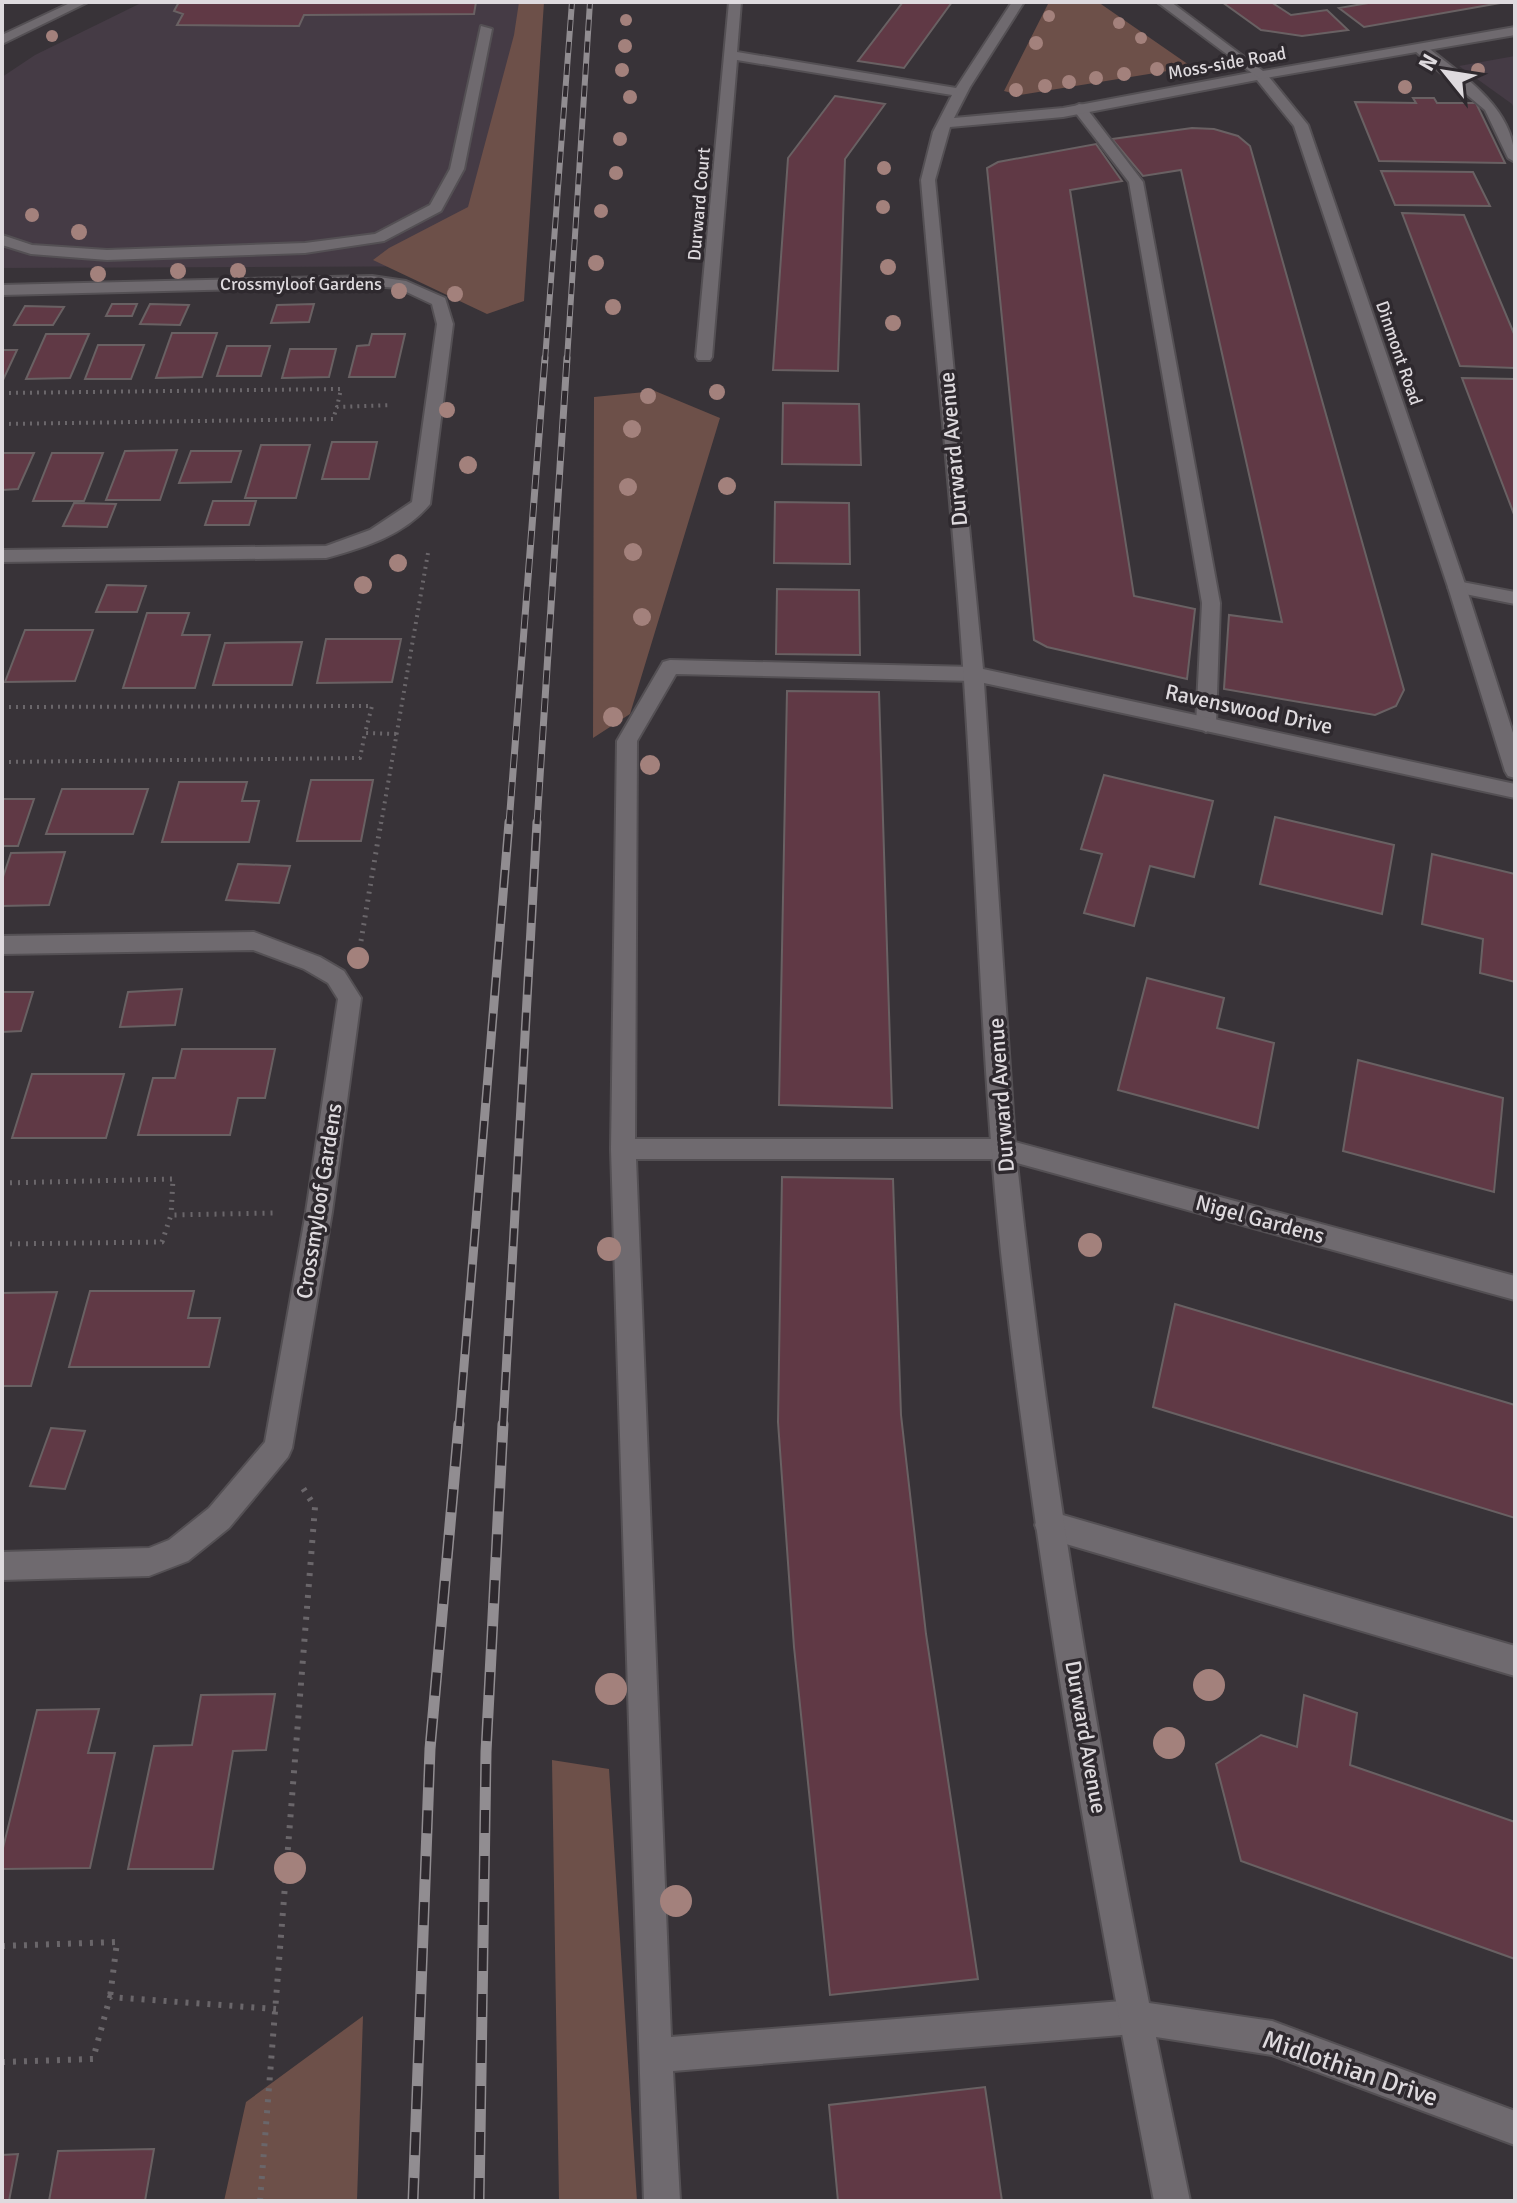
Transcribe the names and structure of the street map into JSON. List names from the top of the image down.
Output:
{
  "streets": {
    "street": [
      "Moss-side Road",
      "Durward Court",
      "Crossmyloof Gardens",
      "Dinmont Road",
      "Durward Avenue",
      "Ravenswood Drive",
      "Nigel Gardens",
      "Midlothian Drive"
    ]
  },
  "crossings": [
    ["Moss-side Road", "Dinmont Road"],
    ["Moss-side Road", "Durward Avenue"],
    ["Durward Avenue", "Ravenswood Drive"],
    ["Durward Avenue", "Nigel Gardens"],
    ["Durward Avenue", "Midlothian Drive"],
    ["Ravenswood Drive", "Nigel Gardens"]
  ],
  "north": "top left"
}
